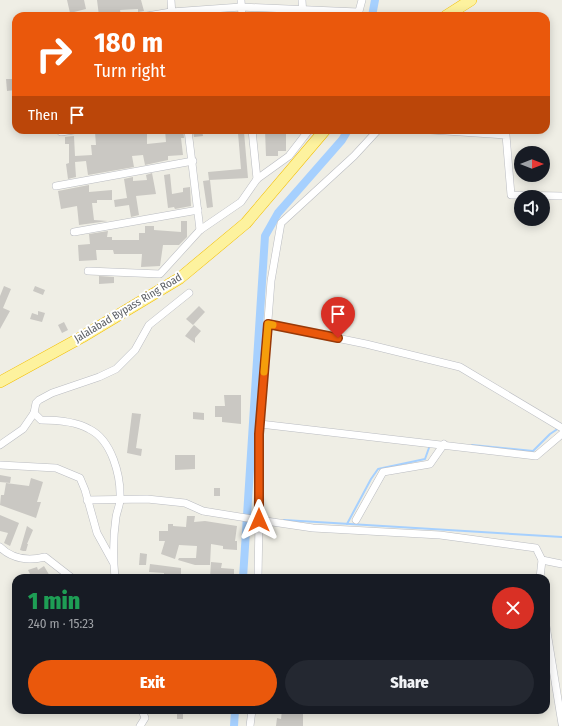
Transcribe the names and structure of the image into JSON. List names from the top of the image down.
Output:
{
  "streets": {
    "highway": ["Jalalabad Bypass Ring Road"]
  },
  "north": "right",
  "page": {
    "turn": ["180 m", "Turn right"],
    "then": "Then",
    "heading": ["1 min", "240 m · 15:23"],
    "buttons": ["Exit", "Share"]
  }
}
